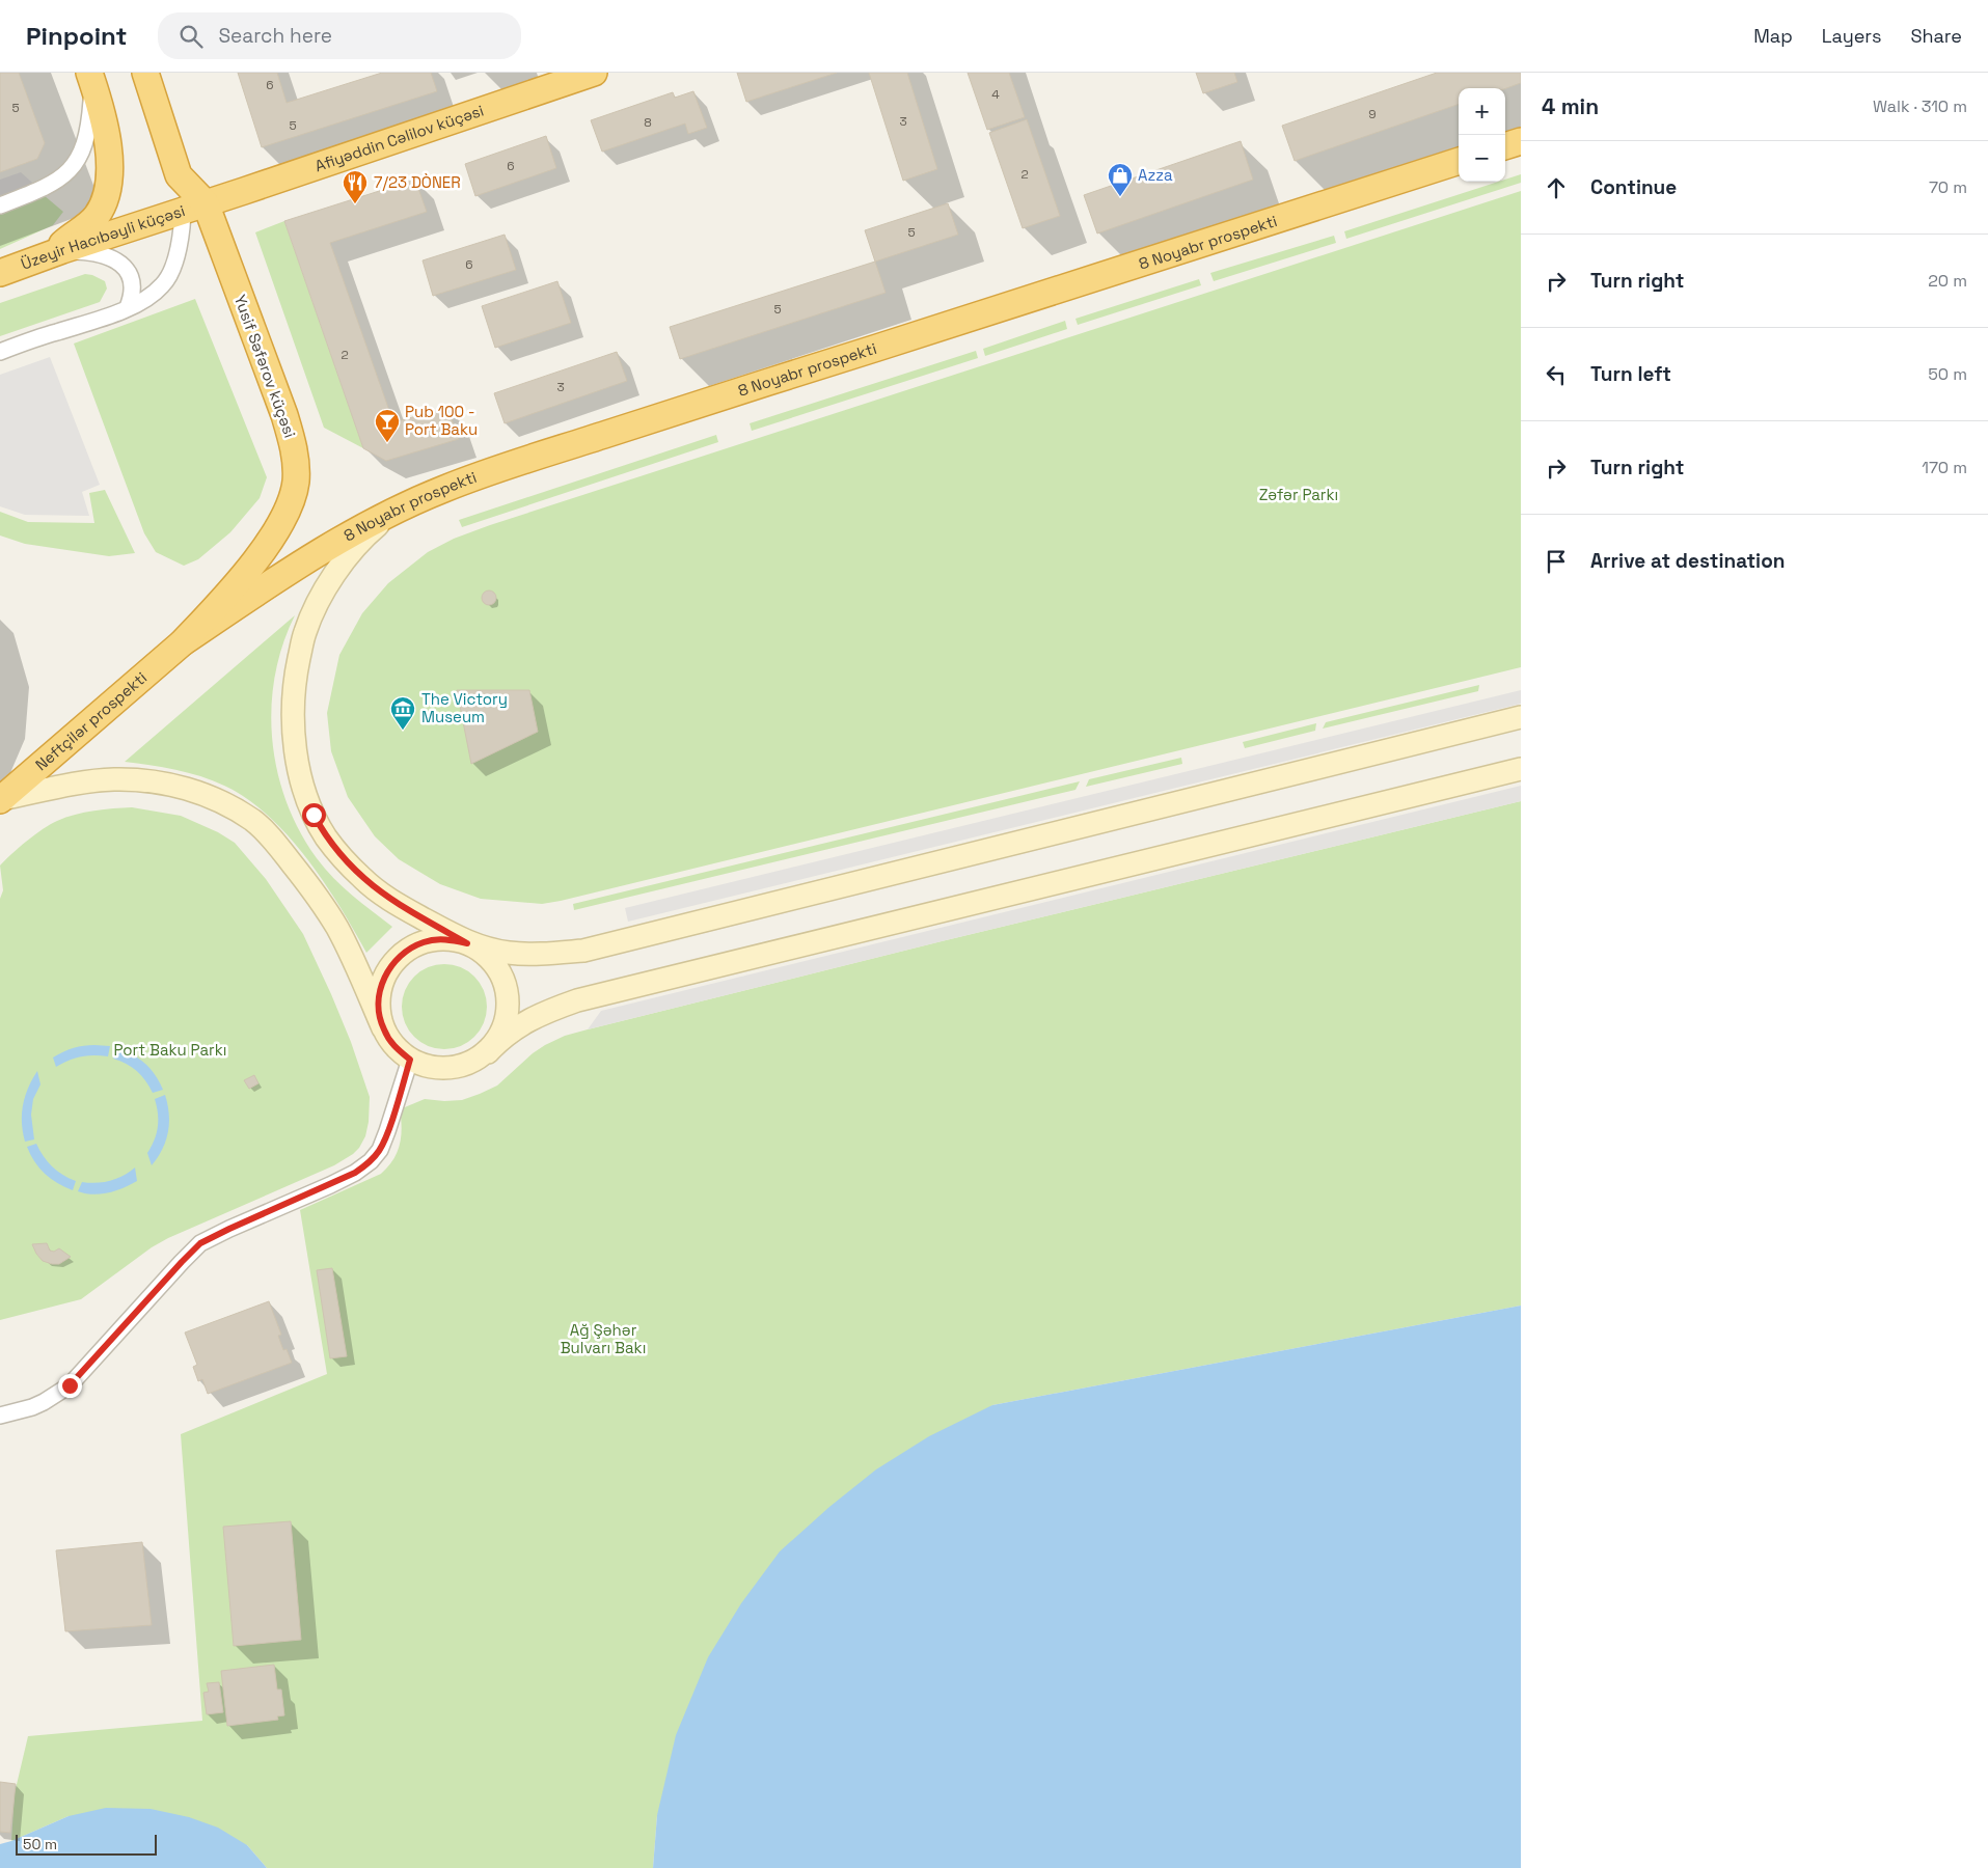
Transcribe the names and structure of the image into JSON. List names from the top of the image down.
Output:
{
  "streets": {
    "highway": [
      "Afiyəddin Cəlilov küçəsi",
      "Üzeyir Hacıbəyli küçəsi",
      "8 Noyabr prospekti",
      "Yusif Səfərov küçəsi",
      "Neftçilər prospekti"
    ]
  },
  "crossings": [
    ["Afiyəddin Cəlilov küçəsi", "Üzeyir Hacıbəyli küçəsi"],
    ["Afiyəddin Cəlilov küçəsi", "Yusif Səfərov küçəsi"],
    ["Üzeyir Hacıbəyli küçəsi", "Yusif Səfərov küçəsi"],
    ["8 Noyabr prospekti", "Yusif Səfərov küçəsi"],
    ["8 Noyabr prospekti", "Neftçilər prospekti"],
    ["Yusif Səfərov küçəsi", "Neftçilər prospekti"]
  ],
  "parks": ["Zəfər Parkı", "Port Baku Parkı", "Ağ Şəhər Bulvarı Bakı"],
  "places": {
    "shop": ["Azza"],
    "restaurant": ["7/23 DÒNER"],
    "bar": ["Pub 100 - Port Baku"],
    "museum": ["The Victory Museum"]
  },
  "house_numbers": [
    "6",
    "4",
    "5",
    "9",
    "3",
    "8",
    "5",
    "6",
    "2",
    "5",
    "6",
    "5",
    "2",
    "3"
  ],
  "scale_bar": "50 m",
  "page": {
    "header": "Pinpoint",
    "search": "Search here",
    "nav": ["Map", "Layers", "Share"],
    "heading": ["4 min", "Walk · 310 m"],
    "map_buttons": ["+", "−"],
    "list": [
      ["Continue", "70 m"],
      ["Turn right", "20 m"],
      ["Turn left", "50 m"],
      ["Turn right", "170 m"],
      "Arrive at destination"
    ],
    "scale": "50 m"
  }
}
